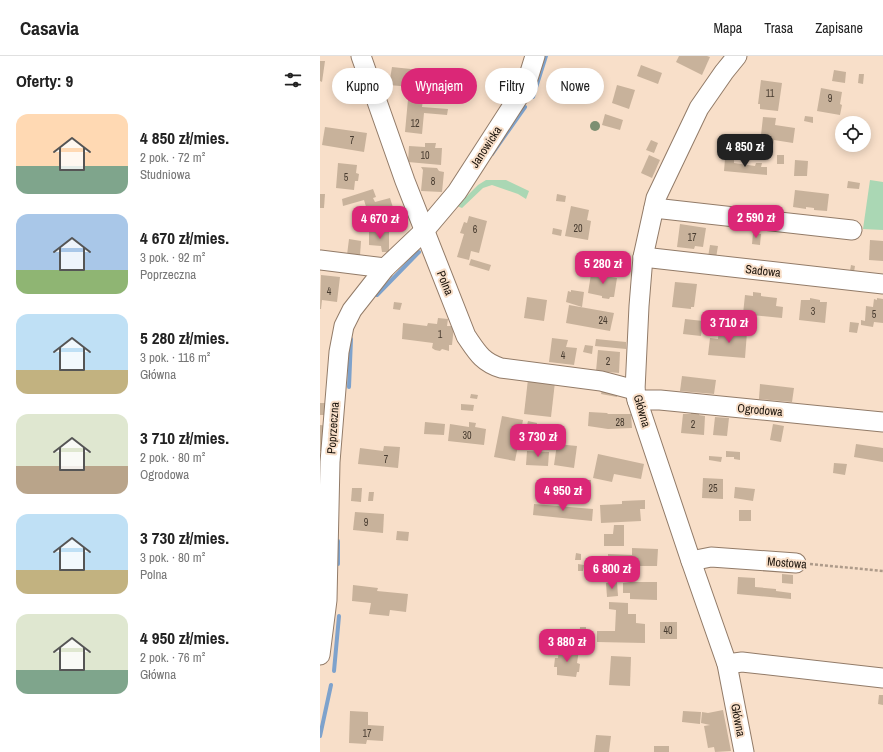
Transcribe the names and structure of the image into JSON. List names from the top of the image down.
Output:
{
  "streets": {
    "street": [
      "Janowicka",
      "Sadowa",
      "Polna",
      "Ogrodowa",
      "Główna",
      "Poprzeczna",
      "Mostowa"
    ]
  },
  "crossings": [
    ["Janowicka", "Polna"],
    ["Janowicka", "Poprzeczna"],
    ["Sadowa", "Główna"],
    ["Polna", "Ogrodowa"],
    ["Polna", "Główna"],
    ["Polna", "Poprzeczna"],
    ["Ogrodowa", "Główna"],
    ["Główna", "Mostowa"]
  ],
  "house_numbers": [
    "11",
    "9",
    "12",
    "7",
    "10",
    "5",
    "8",
    "20",
    "6",
    "17",
    "4",
    "3",
    "5",
    "24",
    "1",
    "4",
    "2",
    "28",
    "2",
    "30",
    "7",
    "25",
    "9",
    "40",
    "17"
  ],
  "page": {
    "header": "Casavia",
    "nav": ["Mapa", "Trasa", "Zapisane"],
    "heading": "Oferty: 9",
    "chip": [
      "Kupno",
      "Wynajem",
      "Filtry",
      "Nowe"
    ],
    "list": [
      {
        "name": "4 850 zł/mies.",
        "note": "2 pok. · 72 m² · Studniowa"
      },
      {
        "name": "4 670 zł/mies.",
        "note": "3 pok. · 92 m² · Poprzeczna"
      },
      {
        "name": "5 280 zł/mies.",
        "note": "3 pok. · 116 m² · Główna"
      },
      {
        "name": "3 710 zł/mies.",
        "note": "2 pok. · 80 m² · Ogrodowa"
      },
      {
        "name": "3 730 zł/mies.",
        "note": "3 pok. · 80 m² · Polna"
      },
      {
        "name": "4 950 zł/mies.",
        "note": "2 pok. · 76 m² · Główna"
      }
    ],
    "price": [
      "4 850 zł",
      "2 590 zł",
      "4 670 zł",
      "5 280 zł",
      "3 710 zł",
      "3 730 zł",
      "4 950 zł",
      "6 800 zł",
      "3 880 zł"
    ]
  }
}
